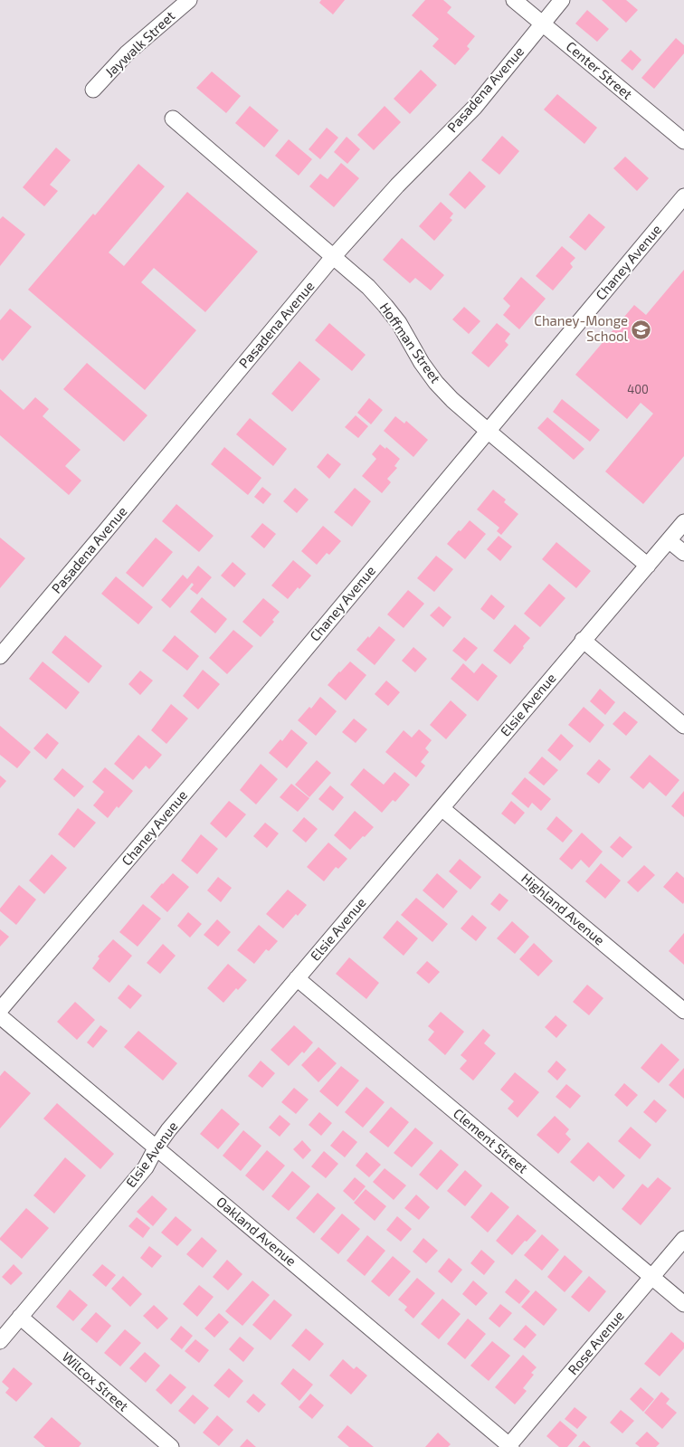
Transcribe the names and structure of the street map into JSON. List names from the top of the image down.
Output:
{
  "streets": {
    "street": [
      "Jaywalk Street",
      "Center Street",
      "Pasadena Avenue",
      "Chaney Avenue",
      "Hoffman Street",
      "Elsie Avenue",
      "Highland Avenue",
      "Clement Street",
      "Oakland Avenue",
      "Rose Avenue",
      "Wilcox Street"
    ]
  },
  "crossings": [
    ["Center Street", "Pasadena Avenue"],
    ["Pasadena Avenue", "Hoffman Street"],
    ["Chaney Avenue", "Hoffman Street"],
    ["Hoffman Street", "Elsie Avenue"],
    ["Elsie Avenue", "Highland Avenue"],
    ["Elsie Avenue", "Clement Street"],
    ["Elsie Avenue", "Oakland Avenue"],
    ["Elsie Avenue", "Wilcox Street"],
    ["Clement Street", "Rose Avenue"],
    ["Oakland Avenue", "Rose Avenue"]
  ],
  "places": {
    "school or university": ["Chaney-Monge School"]
  },
  "house_numbers": ["400"]
}
